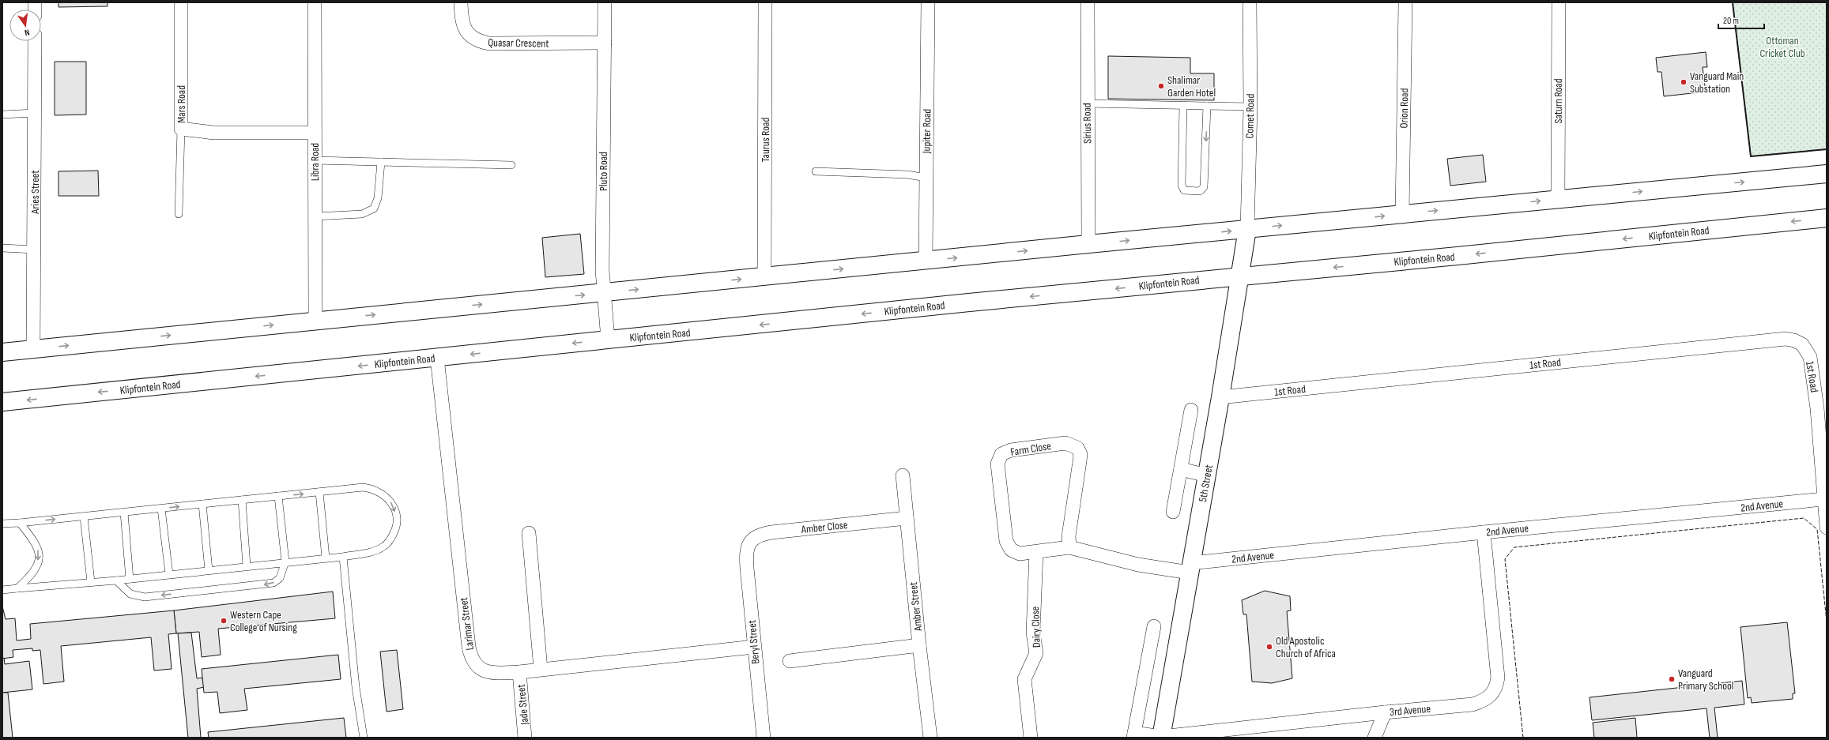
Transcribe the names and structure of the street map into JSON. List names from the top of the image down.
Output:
{
  "streets": {
    "main road": ["Klipfontein Road", "5th Street"],
    "street": [
      "Quasar Crescent",
      "Saturn Road",
      "Mars Road",
      "Orion Road",
      "Comet Road",
      "Sirius Road",
      "Jupiter Road",
      "Taurus Road",
      "Libra Road",
      "Pluto Road",
      "Aries Street",
      "1st Road",
      "Farm Close",
      "2nd Avenue",
      "Amber Close",
      "Amber Street",
      "Larimar Street",
      "Dairy Close",
      "Beryl Street",
      "Jade Street",
      "3rd Avenue"
    ]
  },
  "crossings": [
    ["Quasar Crescent", "Pluto Road"],
    ["Mars Road", "Libra Road"],
    ["Comet Road", "5th Street"],
    ["Pluto Road", "Klipfontein Road"],
    ["Klipfontein Road", "5th Street"],
    ["Klipfontein Road", "Larimar Street"],
    ["1st Road", "5th Street"],
    ["1st Road", "2nd Avenue"],
    ["Farm Close", "5th Street"],
    ["Farm Close", "2nd Avenue"],
    ["Farm Close", "Dairy Close"],
    ["5th Street", "2nd Avenue"],
    ["5th Street", "3rd Avenue"],
    ["2nd Avenue", "3rd Avenue"],
    ["Amber Close", "Amber Street"],
    ["Amber Close", "Beryl Street"],
    ["Larimar Street", "Beryl Street"],
    ["Larimar Street", "Jade Street"]
  ],
  "parks": ["Ottoman Cricket Club"],
  "places": [
    "Vanguard Main Substation",
    "Shalimar Garden Hotel",
    "Western Cape College of Nursing",
    "Old Apostolic Church of Africa",
    "Vanguard Primary School"
  ],
  "scale_bar": "20 m",
  "north": "bottom"
}
